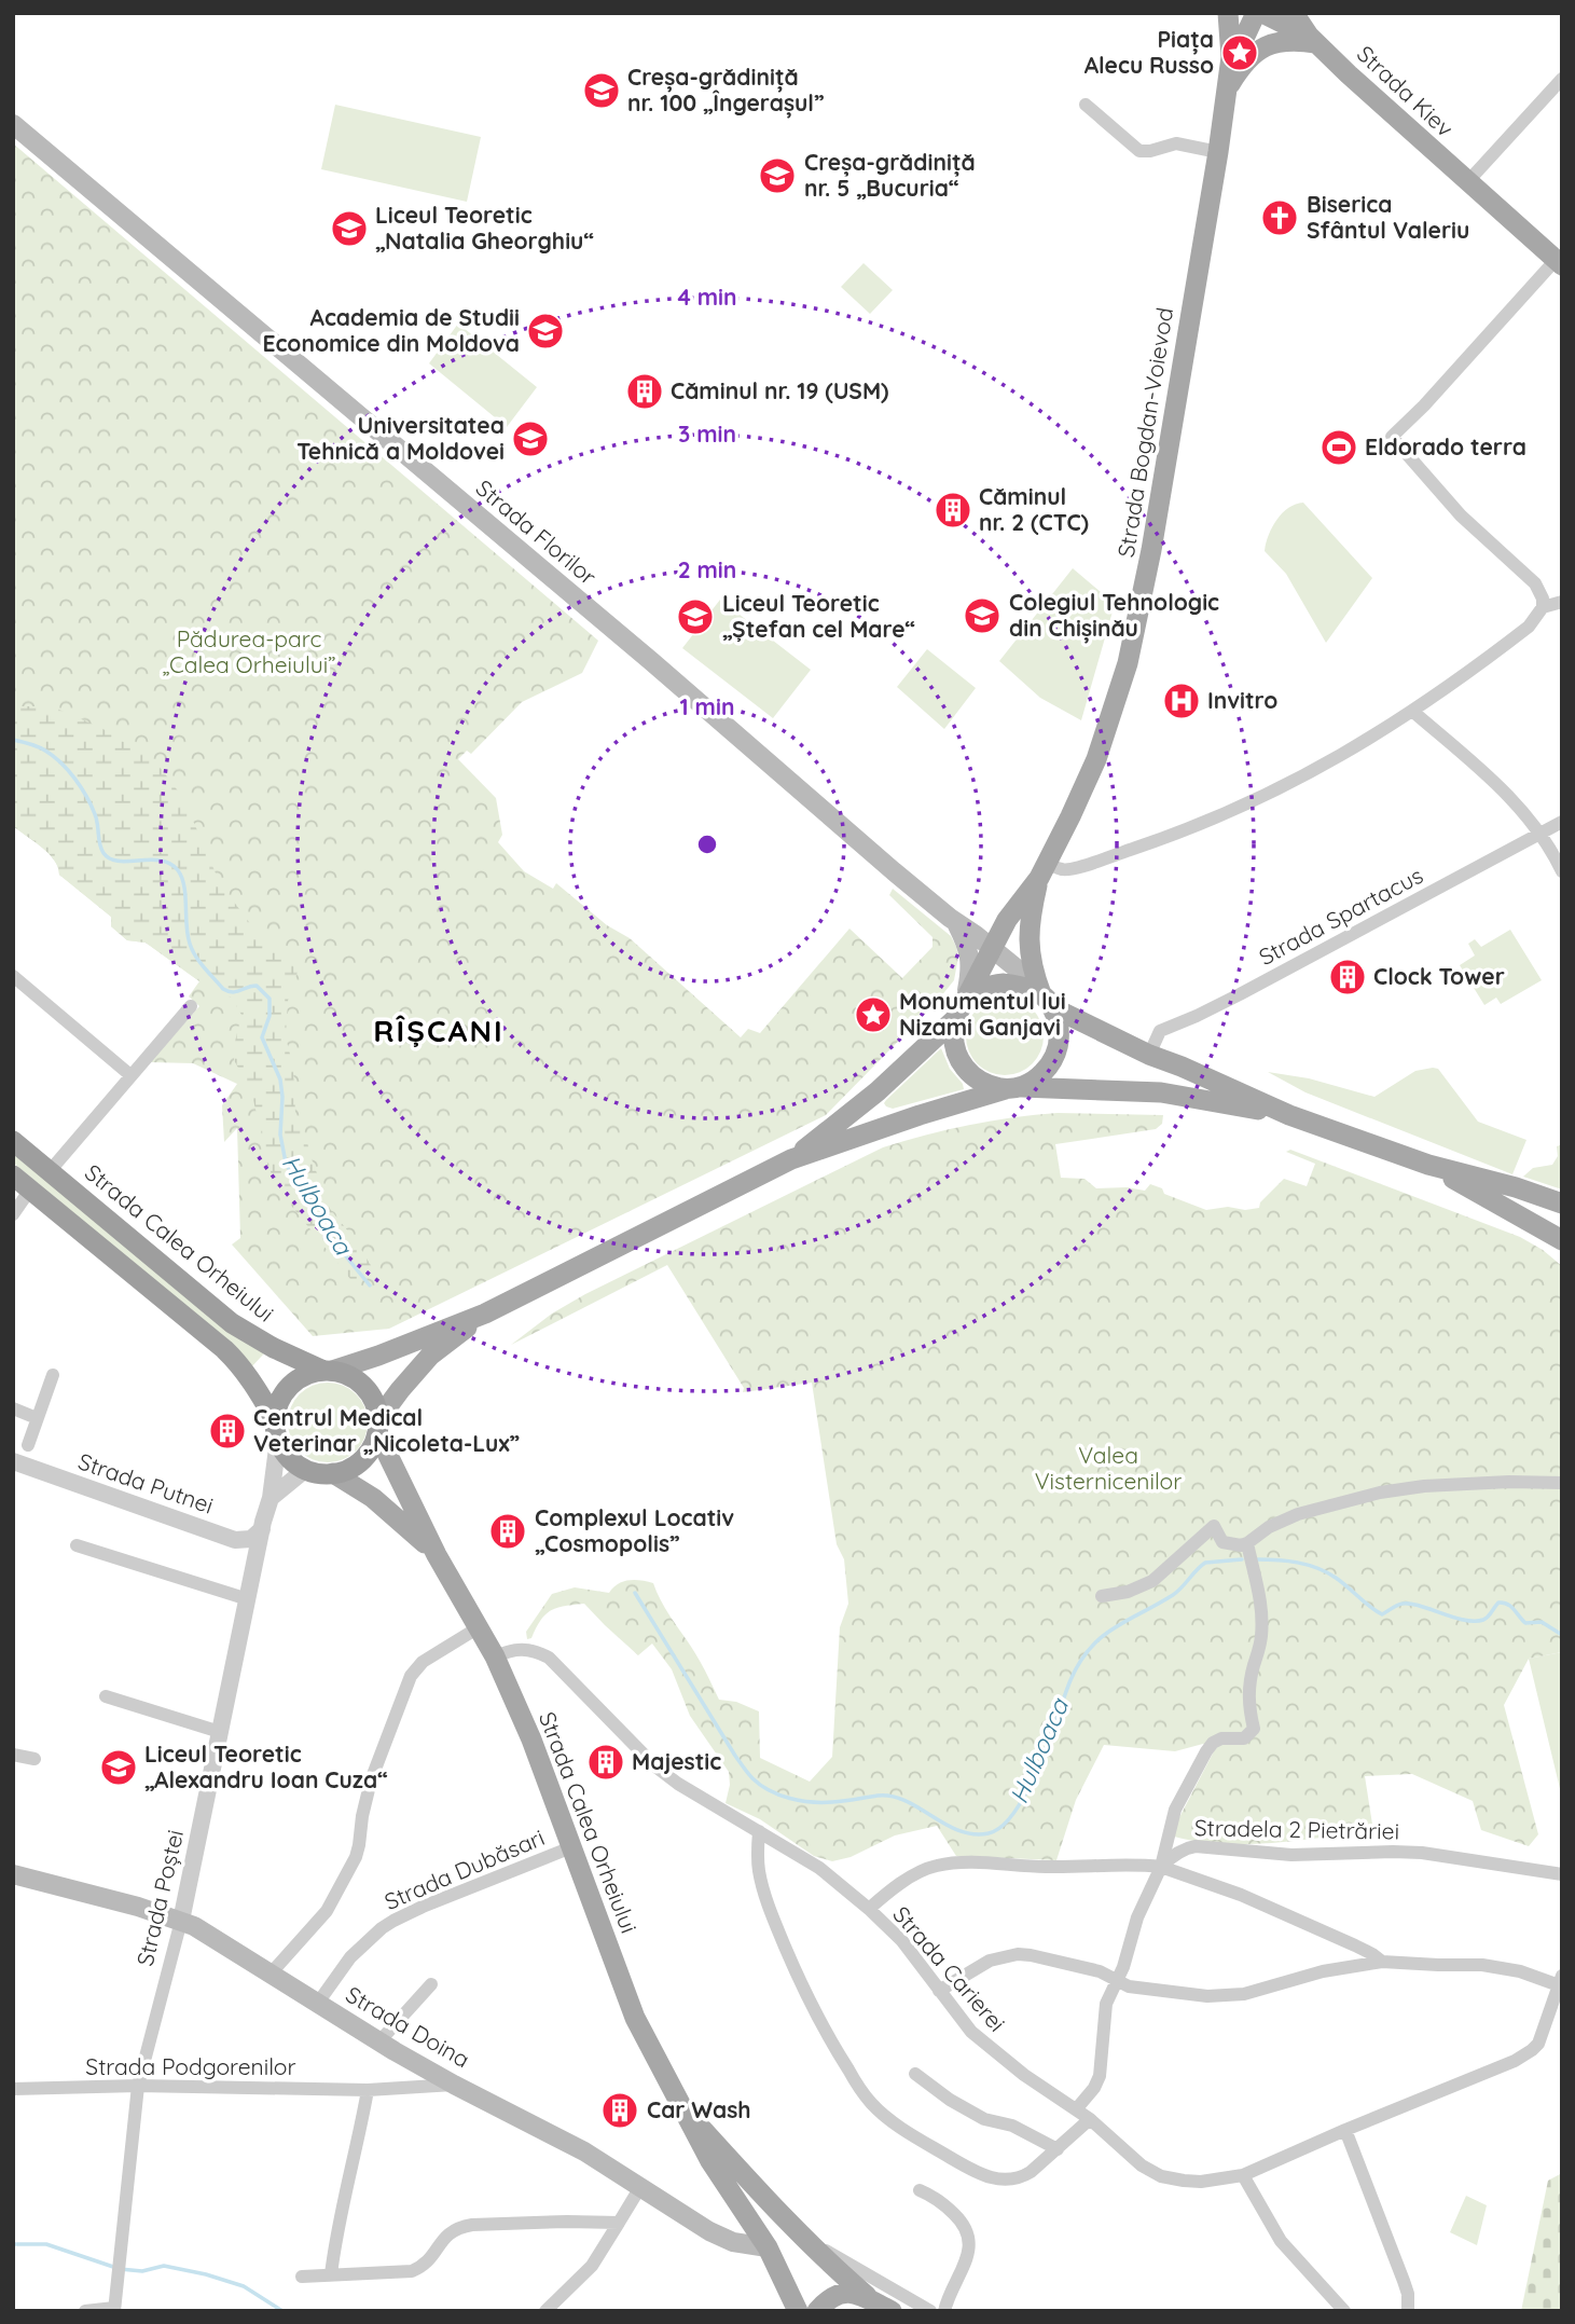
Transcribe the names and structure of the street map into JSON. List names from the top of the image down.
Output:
{
  "streets": {
    "highway": ["Strada Calea Orheiului"],
    "main road": [
      "Strada Kiev",
      "Strada Bogdan-Voievod",
      "Strada Florilor",
      "Strada Doina"
    ],
    "street": [
      "Strada Spartacus",
      "Strada Putnei",
      "Stradela 2 Pietrăriei",
      "Strada Dubăsari",
      "Strada Poștei",
      "Strada Carierei",
      "Strada Podgorenilor"
    ]
  },
  "crossings": [
    ["Strada Bogdan-Voievod", "Strada Florilor"],
    ["Strada Calea Orheiului", "Strada Dubăsari"],
    ["Strada Calea Orheiului", "Strada Poștei"],
    ["Strada Calea Orheiului", "Strada Carierei"],
    ["Strada Calea Orheiului", "Strada Doina"],
    ["Strada Putnei", "Strada Poștei"],
    ["Strada Dubăsari", "Strada Doina"],
    ["Strada Poștei", "Strada Doina"],
    ["Strada Poștei", "Strada Podgorenilor"],
    ["Strada Doina", "Strada Podgorenilor"]
  ],
  "districts": ["RÎȘCANI"],
  "water": ["Hulboaca"],
  "parks": ["Pădurea-parc „Calea Orheiului”", "Valea Visternicenilor"],
  "places": {
    "place": ["Piața Alecu Russo", "Monumentul lui Nizami Ganjavi"],
    "school or university": [
      "Creșa-grădiniță nr. 100 „Îngerașul”",
      "Creșa-grădiniță nr. 5 „Bucuria“",
      "Liceul Teoretic „Natalia Gheorghiu“",
      "Academia de Studii Economice din Moldova",
      "Universitatea Tehnică a Moldovei",
      "Colegiul Tehnologic din Chișinău",
      "Liceul Teoretic „Ștefan cel Mare“",
      "Liceul Teoretic „Alexandru Ioan Cuza“"
    ],
    "church": ["Biserica Sfântul Valeriu"],
    "building": [
      "Căminul nr. 19 (USM)",
      "Căminul nr. 2 (CTC)",
      "Clock Tower",
      "Centrul Medical Veterinar „Nicoleta-Lux”",
      "Complexul Locativ „Cosmopolis”",
      "Majestic",
      "Car Wash"
    ],
    "sports": ["Eldorado terra"],
    "hospital": ["Invitro"]
  },
  "rings": [
    "4 min",
    "3 min",
    "2 min",
    "1 min"
  ]
}
